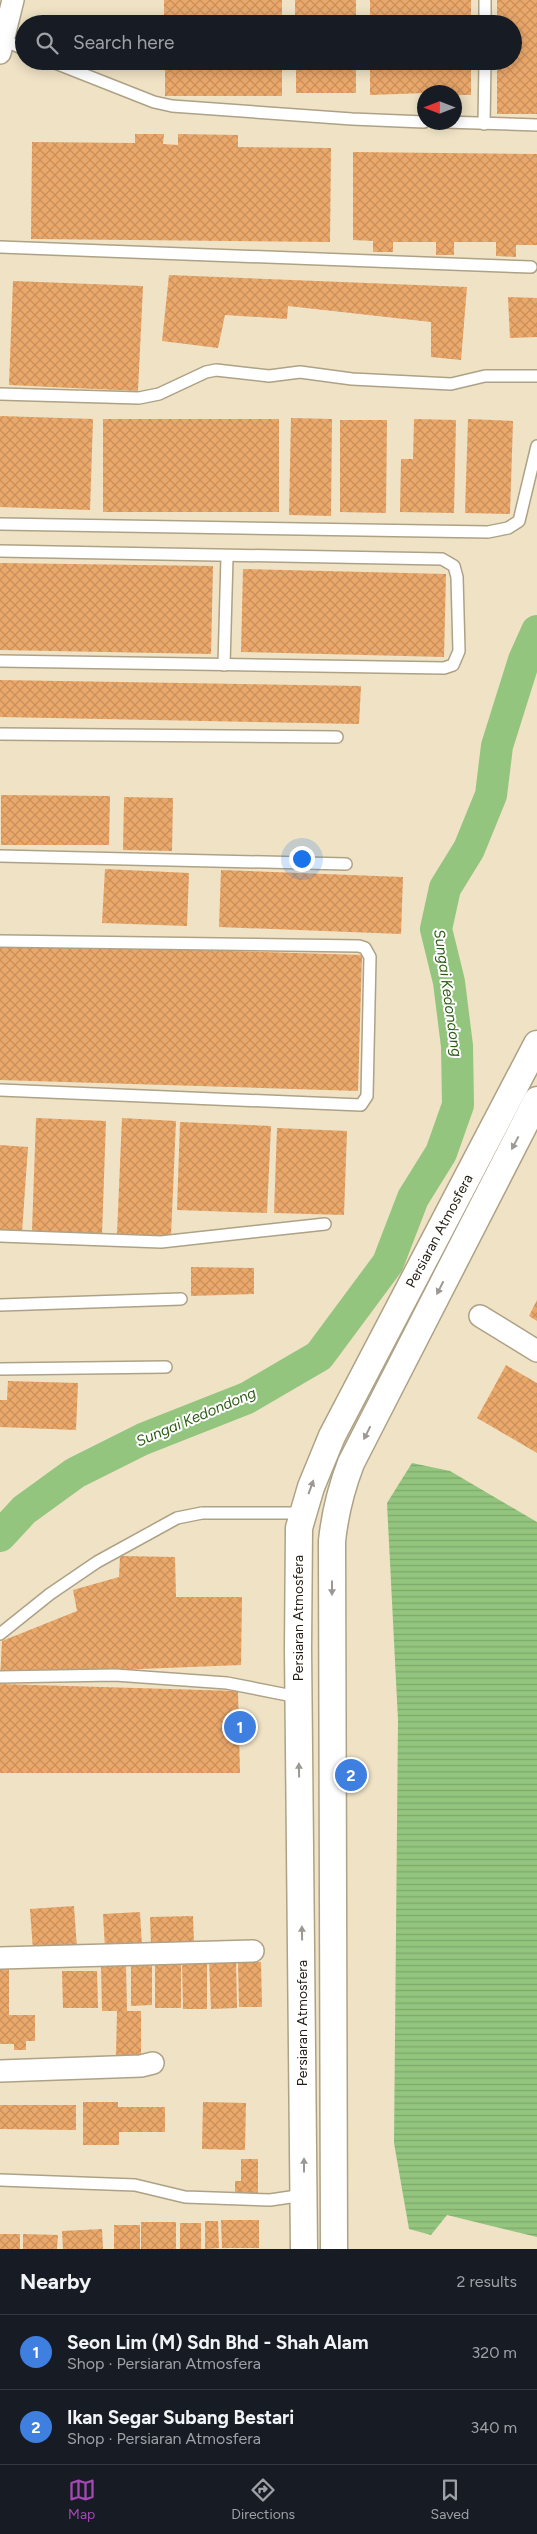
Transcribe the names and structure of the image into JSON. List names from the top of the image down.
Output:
{
  "streets": {
    "street": ["Persiaran Atmosfera"]
  },
  "water": ["Sungai Kedondong"],
  "north": "left",
  "page": {
    "search": "Search here",
    "pins": ["1", "2"],
    "heading": ["Nearby", "2 results"],
    "list": [
      {
        "mark": "1",
        "name": "Seon Lim (M) Sdn Bhd - Shah Alam",
        "note": "Shop · Persiaran Atmosfera",
        "value": "320 m"
      },
      {
        "mark": "2",
        "name": "Ikan Segar Subang Bestari",
        "note": "Shop · Persiaran Atmosfera",
        "value": "340 m"
      }
    ],
    "nav": ["Map", "Directions", "Saved"]
  }
}
